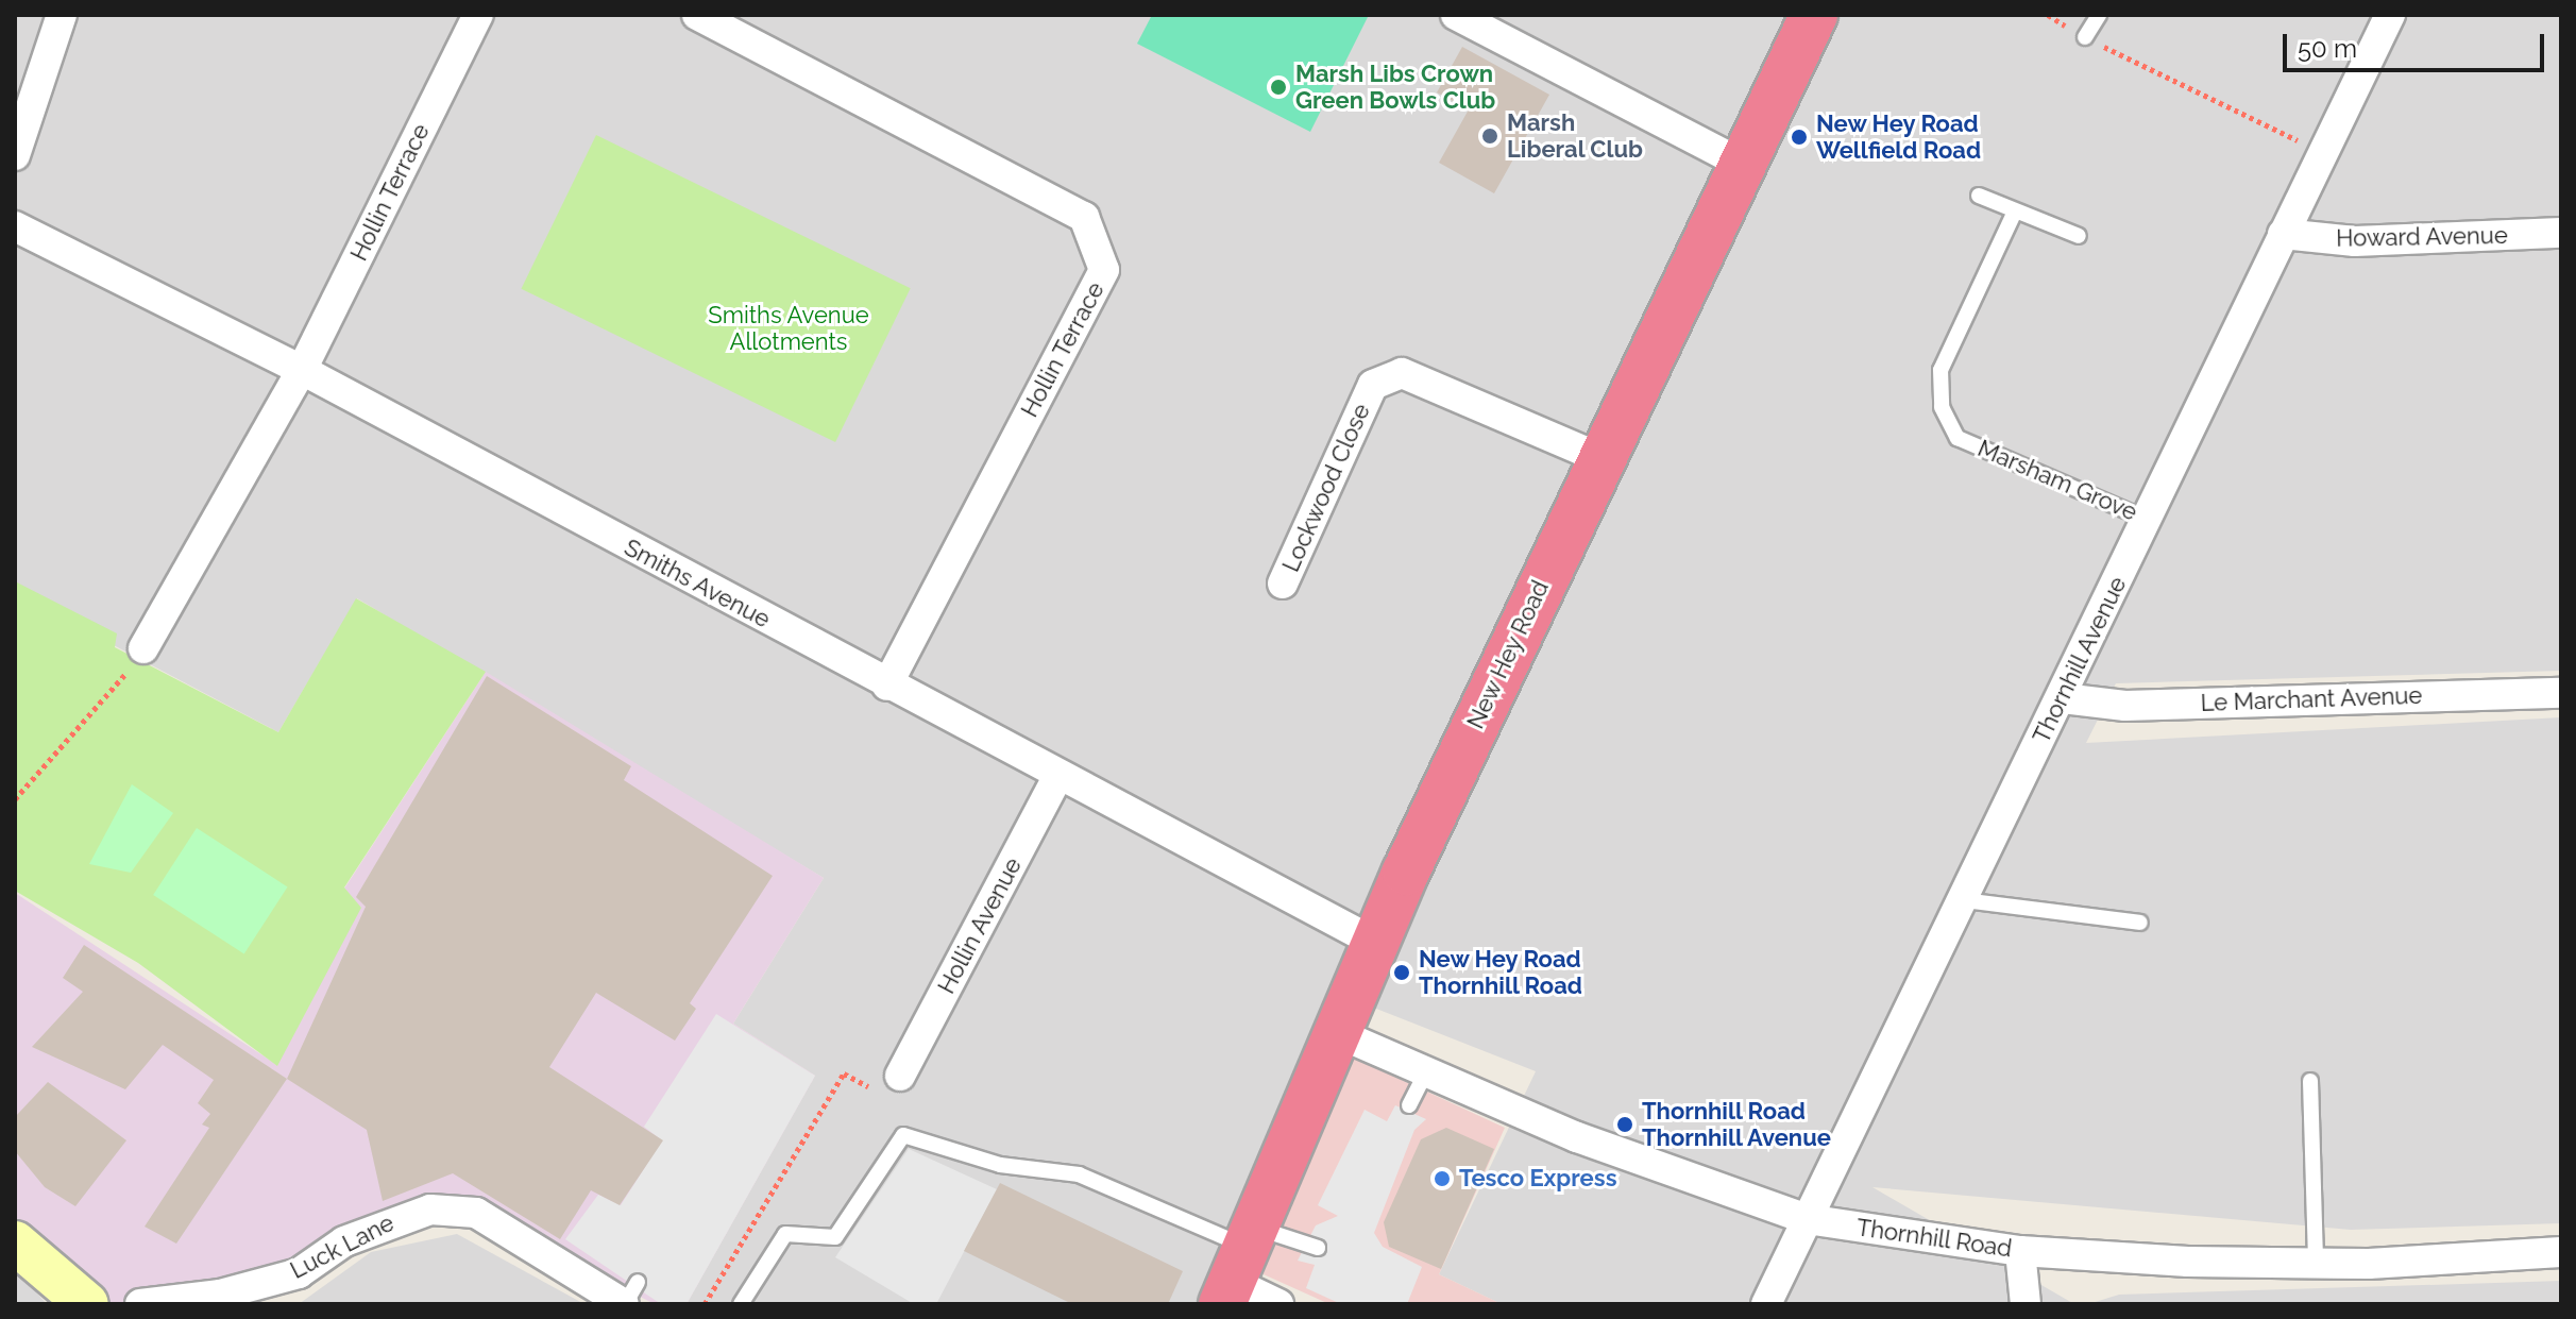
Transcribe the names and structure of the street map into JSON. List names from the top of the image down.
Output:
{
  "streets": {
    "highway": ["New Hey Road"],
    "street": [
      "Hollin Terrace",
      "Howard Avenue",
      "Lockwood Close",
      "Smiths Avenue",
      "Thornhill Avenue",
      "Le Marchant Avenue",
      "Hollin Avenue",
      "Thornhill Road",
      "Luck Lane"
    ],
    "lane": ["Marsham Grove"]
  },
  "crossings": [
    ["Hollin Terrace", "Smiths Avenue"],
    ["Howard Avenue", "Thornhill Avenue"],
    ["Marsham Grove", "Thornhill Avenue"],
    ["Lockwood Close", "New Hey Road"],
    ["Smiths Avenue", "New Hey Road"],
    ["Smiths Avenue", "Hollin Avenue"],
    ["New Hey Road", "Thornhill Road"],
    ["Thornhill Avenue", "Le Marchant Avenue"],
    ["Thornhill Avenue", "Thornhill Road"]
  ],
  "parks": ["Smiths Avenue Allotments"],
  "places": [
    "Marsh Libs Crown Green Bowls Club",
    "Marsh Liberal Club",
    "New Hey Road Wellfield Road",
    "New Hey Road Thornhill Road",
    "Thornhill Road Thornhill Avenue",
    "Tesco Express"
  ],
  "scale_bar": "50 m"
}
